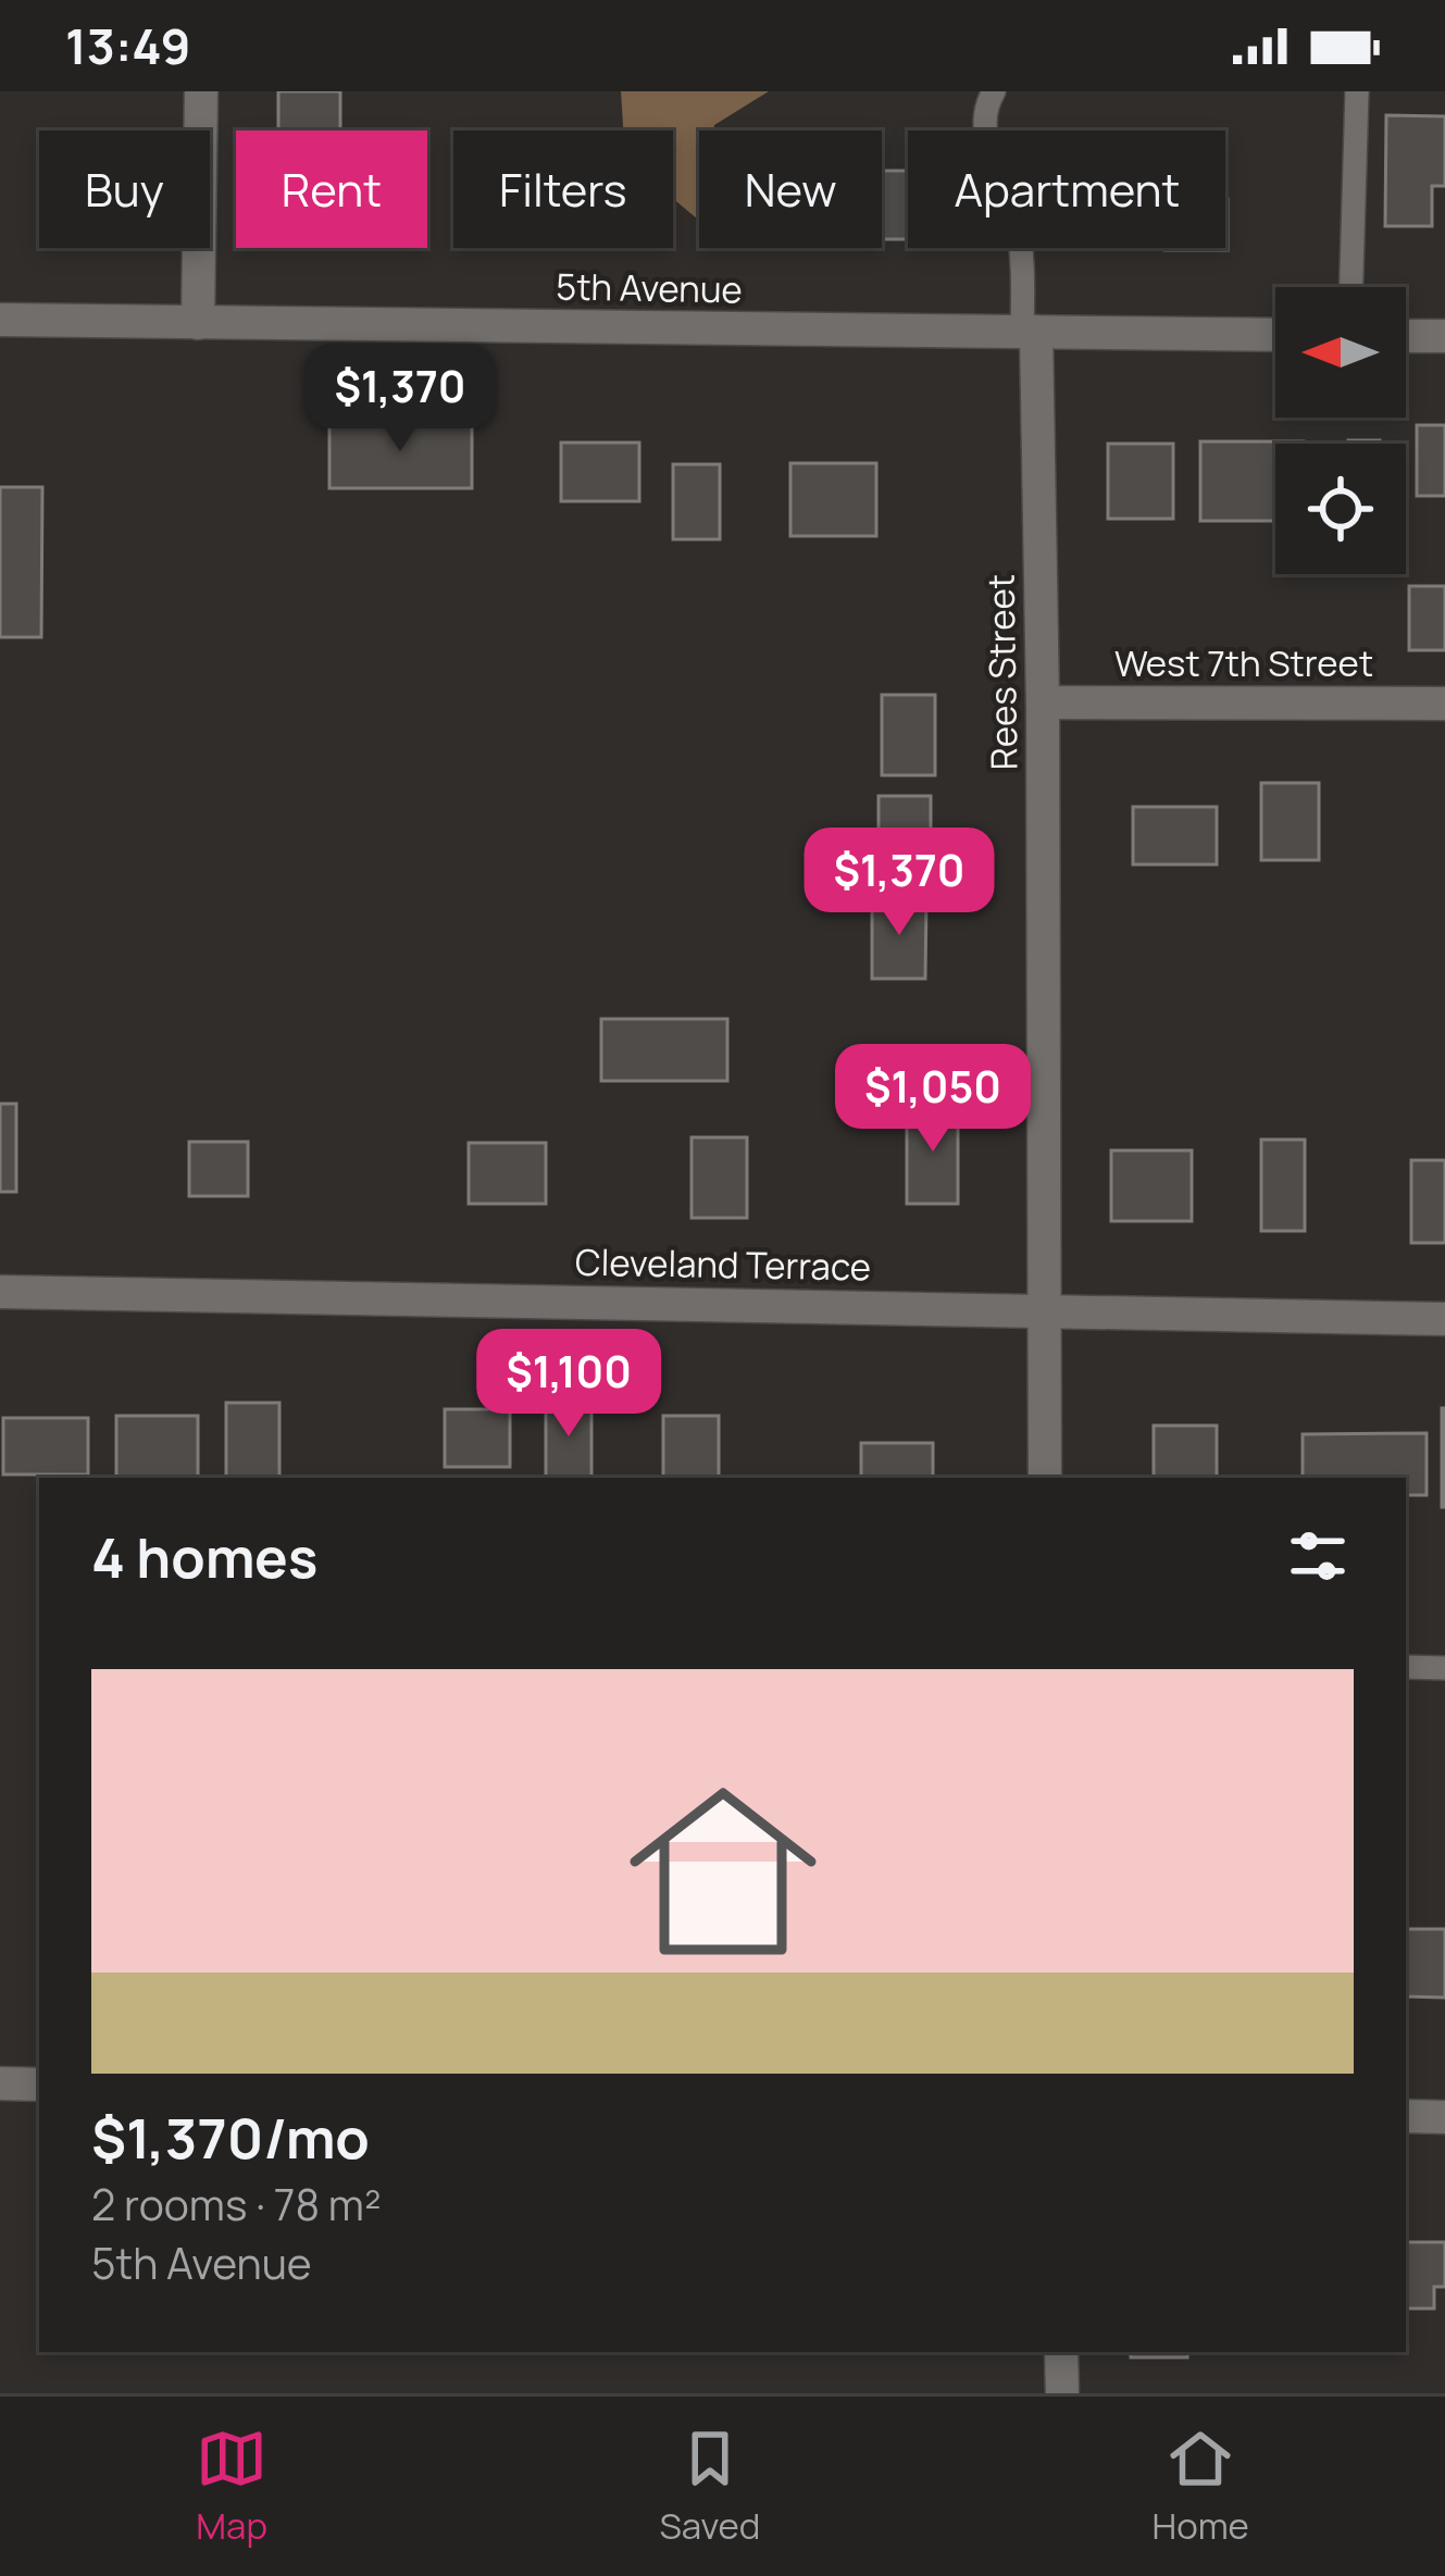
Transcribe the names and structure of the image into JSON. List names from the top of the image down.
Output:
{
  "streets": {
    "street": [
      "5th Avenue",
      "West 7th Street",
      "Rees Street",
      "Cleveland Terrace"
    ]
  },
  "crossings": [
    ["5th Avenue", "Rees Street"],
    ["West 7th Street", "Rees Street"],
    ["Rees Street", "Cleveland Terrace"]
  ],
  "north": "left",
  "page": {
    "status": "13:49",
    "chip": [
      "Buy",
      "Rent",
      "Filters",
      "New",
      "Apartment"
    ],
    "price": [
      "$1,370",
      "$1,370",
      "$1,050",
      "$1,100"
    ],
    "heading": "4 homes",
    "list": [
      {
        "name": "$1,370/mo",
        "note": "2 rooms · 78 m² · 5th Avenue"
      }
    ],
    "tabs": ["Map", "Saved", "Home"]
  }
}
